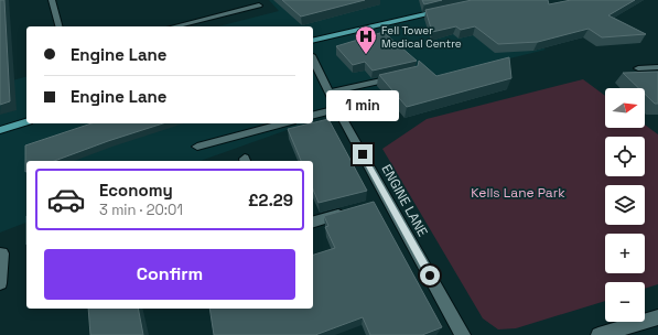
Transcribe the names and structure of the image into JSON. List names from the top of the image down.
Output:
{
  "streets": {
    "street": ["ENGINE LANE"]
  },
  "parks": ["Kells Lane Park"],
  "places": {
    "hospital": ["Fell Tower Medical Centre"]
  },
  "north": "right",
  "page": {
    "banner": ["Engine Lane", "Engine Lane"],
    "map_buttons": ["+", "−"],
    "bubble": "1 min",
    "list": [
      {
        "name": "Economy",
        "note": "3 min · 20:01",
        "value": "£2.29"
      }
    ],
    "buttons": "Confirm"
  }
}
